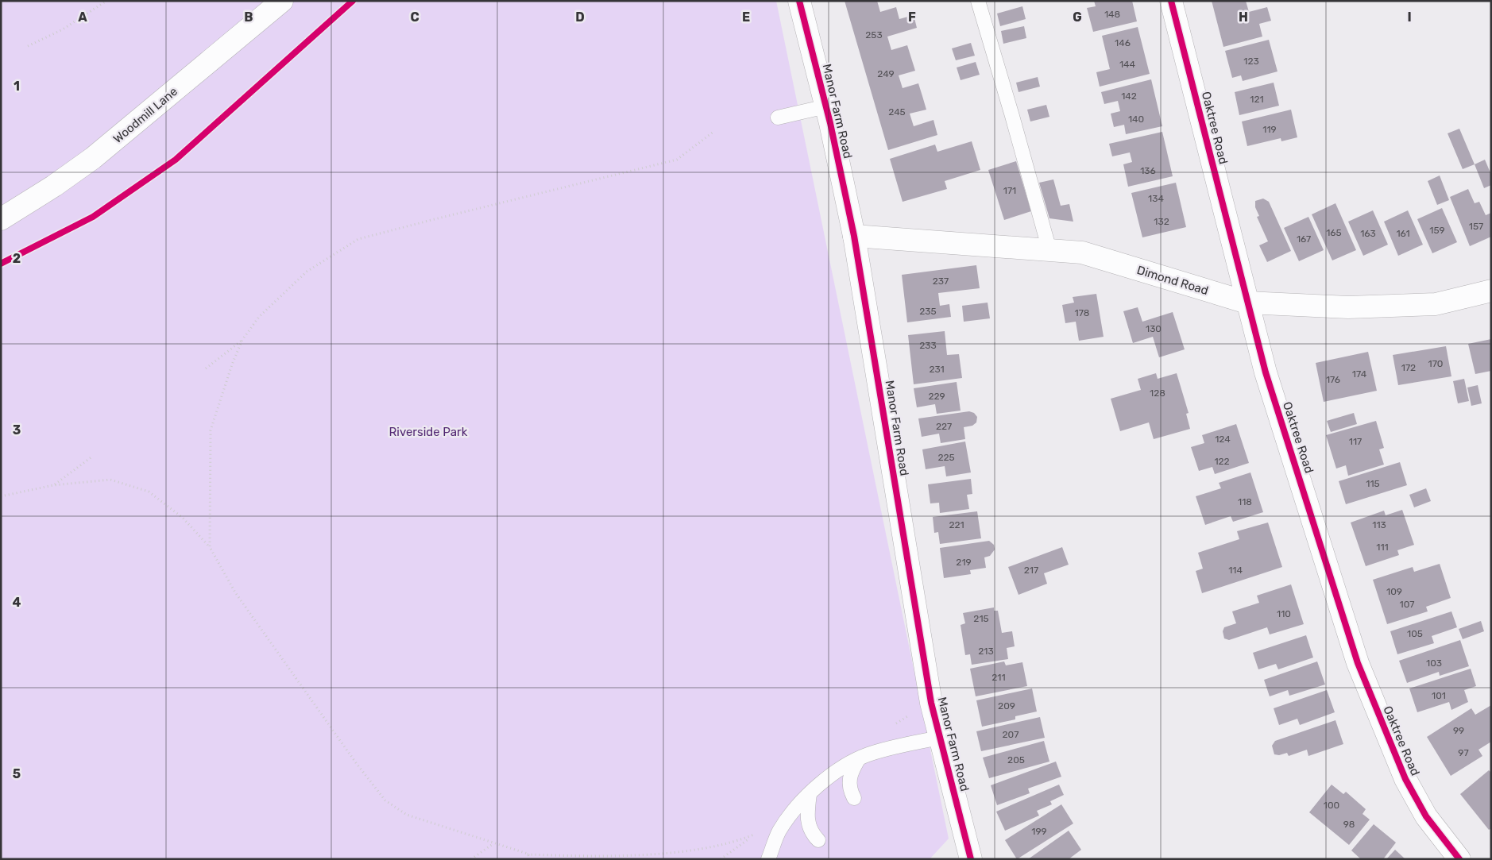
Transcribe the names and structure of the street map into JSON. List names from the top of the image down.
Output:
{
  "streets": {
    "street": [
      "Manor Farm Road",
      "Woodmill Lane",
      "Oaktree Road",
      "Dimond Road"
    ]
  },
  "crossings": [
    ["Manor Farm Road", "Dimond Road"],
    ["Oaktree Road", "Dimond Road"]
  ],
  "parks": ["Riverside Park"],
  "house_numbers": [
    "148",
    "253",
    "146",
    "123",
    "144",
    "249",
    "142",
    "121",
    "245",
    "140",
    "119",
    "136",
    "171",
    "134",
    "132",
    "157",
    "159",
    "165",
    "163",
    "161",
    "167",
    "237",
    "235",
    "178",
    "130",
    "233",
    "170",
    "172",
    "231",
    "174",
    "176",
    "128",
    "229",
    "227",
    "124",
    "117",
    "225",
    "122",
    "115",
    "118",
    "221",
    "113",
    "111",
    "219",
    "217",
    "114",
    "109",
    "107",
    "110",
    "215",
    "105",
    "213",
    "103",
    "211",
    "101",
    "209",
    "99",
    "207",
    "97",
    "205",
    "100",
    "98",
    "199"
  ],
  "grid": {
    "columns": [
      "A",
      "B",
      "C",
      "D",
      "E",
      "F",
      "G",
      "H",
      "I"
    ],
    "rows": [
      "1",
      "2",
      "3",
      "4",
      "5"
    ]
  }
}
